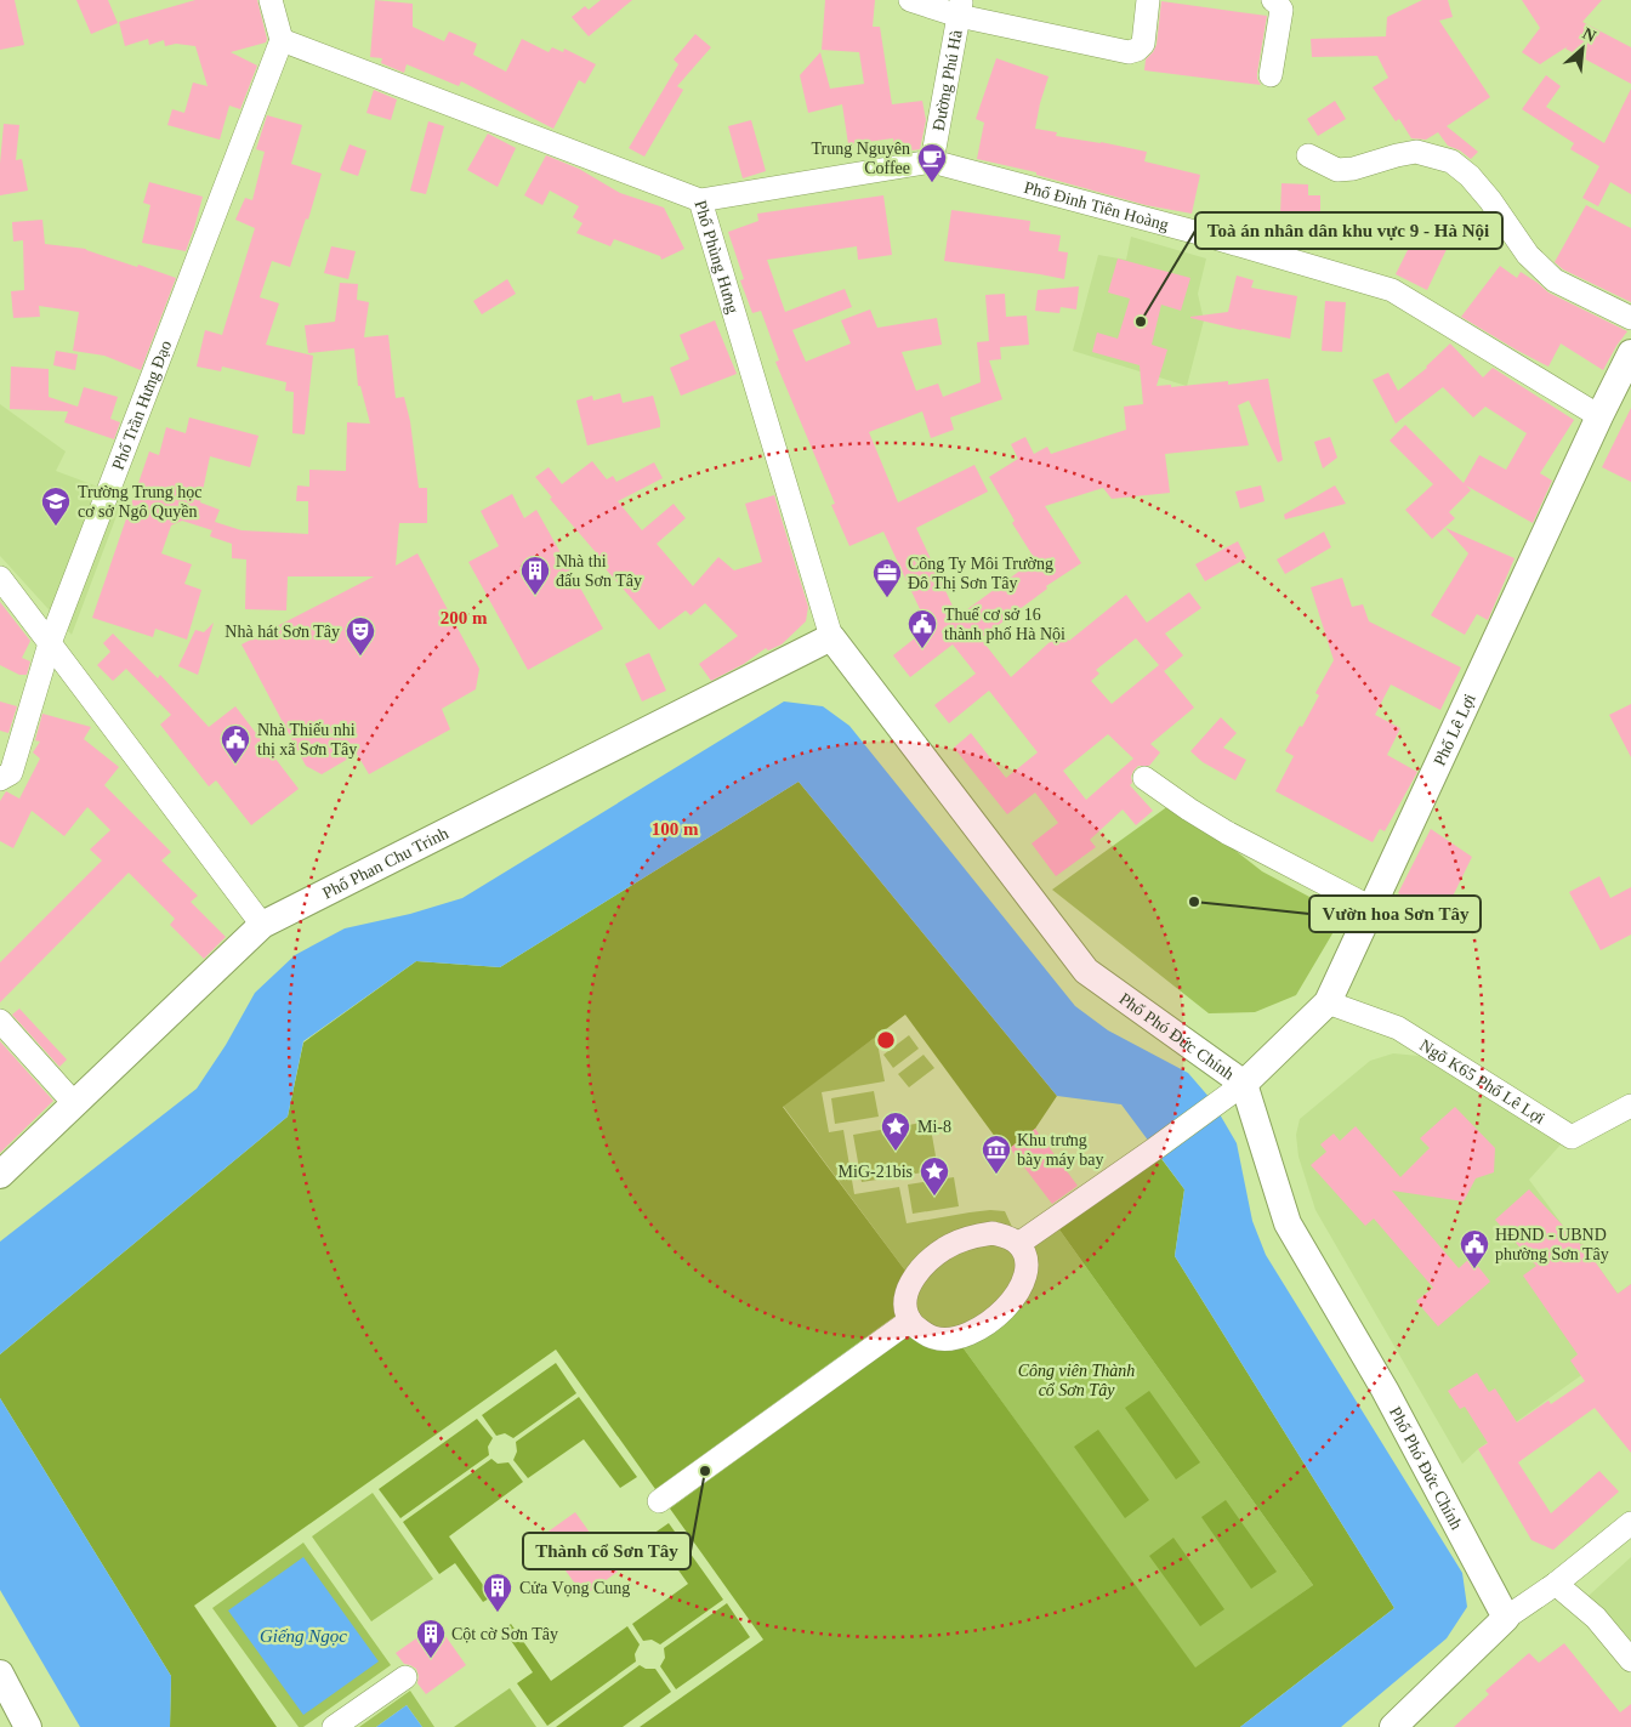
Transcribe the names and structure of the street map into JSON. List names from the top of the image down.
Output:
{
  "streets": {
    "main road": ["Phố Lê Lợi", "Phố Phan Chu Trinh", "Phố Phó Đức Chính"],
    "street": [
      "Đường Phú Hà",
      "Phố Đinh Tiên Hoàng",
      "Phố Phùng Hưng",
      "Phố Trần Hưng Đạo",
      "Ngõ K65 Phố Lê Lợi"
    ]
  },
  "crossings": [
    ["Đường Phú Hà", "Phố Đinh Tiên Hoàng"],
    ["Phố Đinh Tiên Hoàng", "Phố Phùng Hưng"],
    ["Phố Đinh Tiên Hoàng", "Phố Lê Lợi"],
    ["Phố Phùng Hưng", "Phố Trần Hưng Đạo"],
    ["Phố Phùng Hưng", "Phố Phan Chu Trinh"],
    ["Phố Phùng Hưng", "Phố Phó Đức Chính"],
    ["Phố Lê Lợi", "Phố Phó Đức Chính"],
    ["Phố Lê Lợi", "Ngõ K65 Phố Lê Lợi"],
    ["Phố Phan Chu Trinh", "Phố Phó Đức Chính"]
  ],
  "water": ["Giếng Ngọc"],
  "parks": ["Công viên Thành cổ Sơn Tây"],
  "places": {
    "cafe": ["Trung Nguyên Coffee"],
    "other": ["Toà án nhân dân khu vực 9 - Hà Nội", "Vườn hoa Sơn Tây", "Thành cổ Sơn Tây"],
    "school or university": ["Trường Trung học cơ sở Ngô Quyền"],
    "building": ["Nhà thi đấu Sơn Tây", "Cửa Vọng Cung", "Cột cờ Sơn Tây"],
    "office": ["Công Ty Môi Trường Đô Thị Sơn Tây"],
    "public building": ["Thuế cơ sở 16 thành phố Hà Nội", "Nhà Thiếu nhi thị xã Sơn Tây", "HĐND - UBND phường Sơn Tây"],
    "theatre": ["Nhà hát Sơn Tây"],
    "place": ["Mi-8", "MiG-21bis"],
    "museum": ["Khu trưng bày máy bay"]
  },
  "north": "top right",
  "rings": ["200 m", "100 m"]
}
